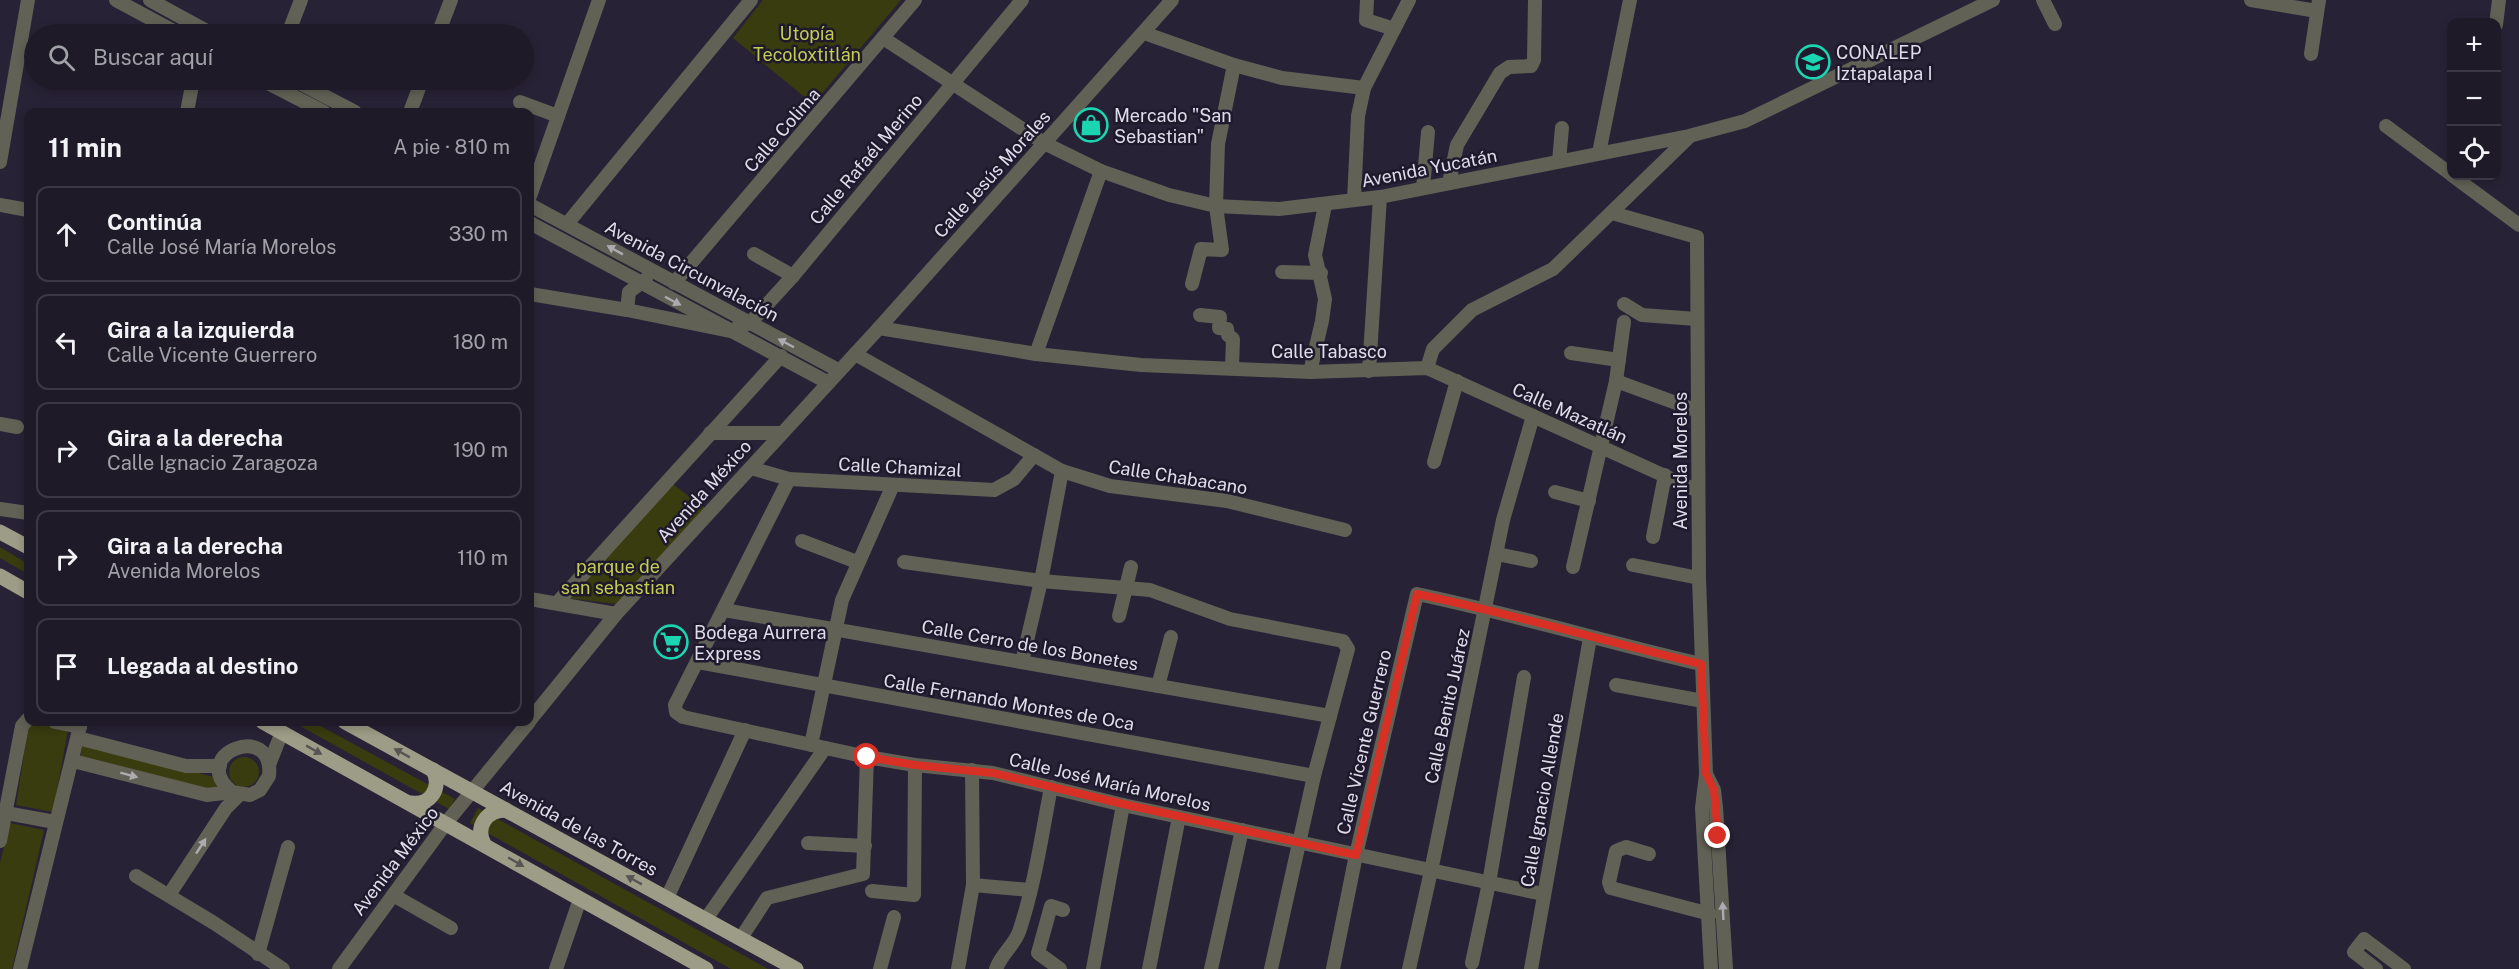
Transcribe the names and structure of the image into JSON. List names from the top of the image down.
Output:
{
  "streets": {
    "main road": ["Avenida de las Torres"],
    "street": [
      "Calle Colima",
      "Calle Rafaél Merino",
      "Avenida Yucatán",
      "Calle Jesús Morales",
      "Avenida Circunvalación",
      "Calle Tabasco",
      "Calle Mazatlán",
      "Avenida Morelos",
      "Calle Chamizal",
      "Calle Chabacano",
      "Avenida México",
      "Calle Cerro de los Bonetes",
      "Calle Fernando Montes de Oca",
      "Calle Benito Juárez",
      "Calle Vicente Guerrero",
      "Calle José María Morelos",
      "Calle Ignacio Allende"
    ]
  },
  "crossings": [
    ["Calle Colima", "Avenida Yucatán"],
    ["Calle Colima", "Avenida Circunvalación"],
    ["Calle Rafaél Merino", "Avenida Yucatán"],
    ["Calle Rafaél Merino", "Avenida Circunvalación"],
    ["Avenida Yucatán", "Calle Jesús Morales"],
    ["Calle Jesús Morales", "Avenida Circunvalación"],
    ["Calle Jesús Morales", "Calle Tabasco"],
    ["Calle Jesús Morales", "Calle Chabacano"],
    ["Calle Jesús Morales", "Avenida México"],
    ["Avenida Circunvalación", "Avenida México"],
    ["Calle Tabasco", "Calle Mazatlán"],
    ["Calle Mazatlán", "Avenida Morelos"],
    ["Calle Mazatlán", "Calle Benito Juárez"],
    ["Calle Chamizal", "Calle Chabacano"],
    ["Calle Chamizal", "Avenida México"],
    ["Avenida México", "Avenida de las Torres"],
    ["Calle Fernando Montes de Oca", "Calle José María Morelos"],
    ["Calle Benito Juárez", "Calle Vicente Guerrero"],
    ["Calle Benito Juárez", "Calle José María Morelos"],
    ["Calle Vicente Guerrero", "Calle José María Morelos"],
    ["Calle José María Morelos", "Calle Ignacio Allende"]
  ],
  "parks": ["Utopía Tecoloxtitlán", "parque de san sebastian"],
  "places": {
    "school or university": ["CONALEP Iztapalapa I"],
    "shop": ["Mercado \"San Sebastian\""],
    "supermarket": ["Bodega Aurrera Express"]
  },
  "page": {
    "map_buttons": ["+", "−"],
    "search": "Buscar aquí",
    "heading": ["11 min", "A pie · 810 m"],
    "list": [
      ["Continúa", "Calle José María Morelos", "330 m"],
      ["Gira a la izquierda", "Calle Vicente Guerrero", "180 m"],
      ["Gira a la derecha", "Calle Ignacio Zaragoza", "190 m"],
      ["Gira a la derecha", "Avenida Morelos", "110 m"],
      "Llegada al destino"
    ]
  }
}
